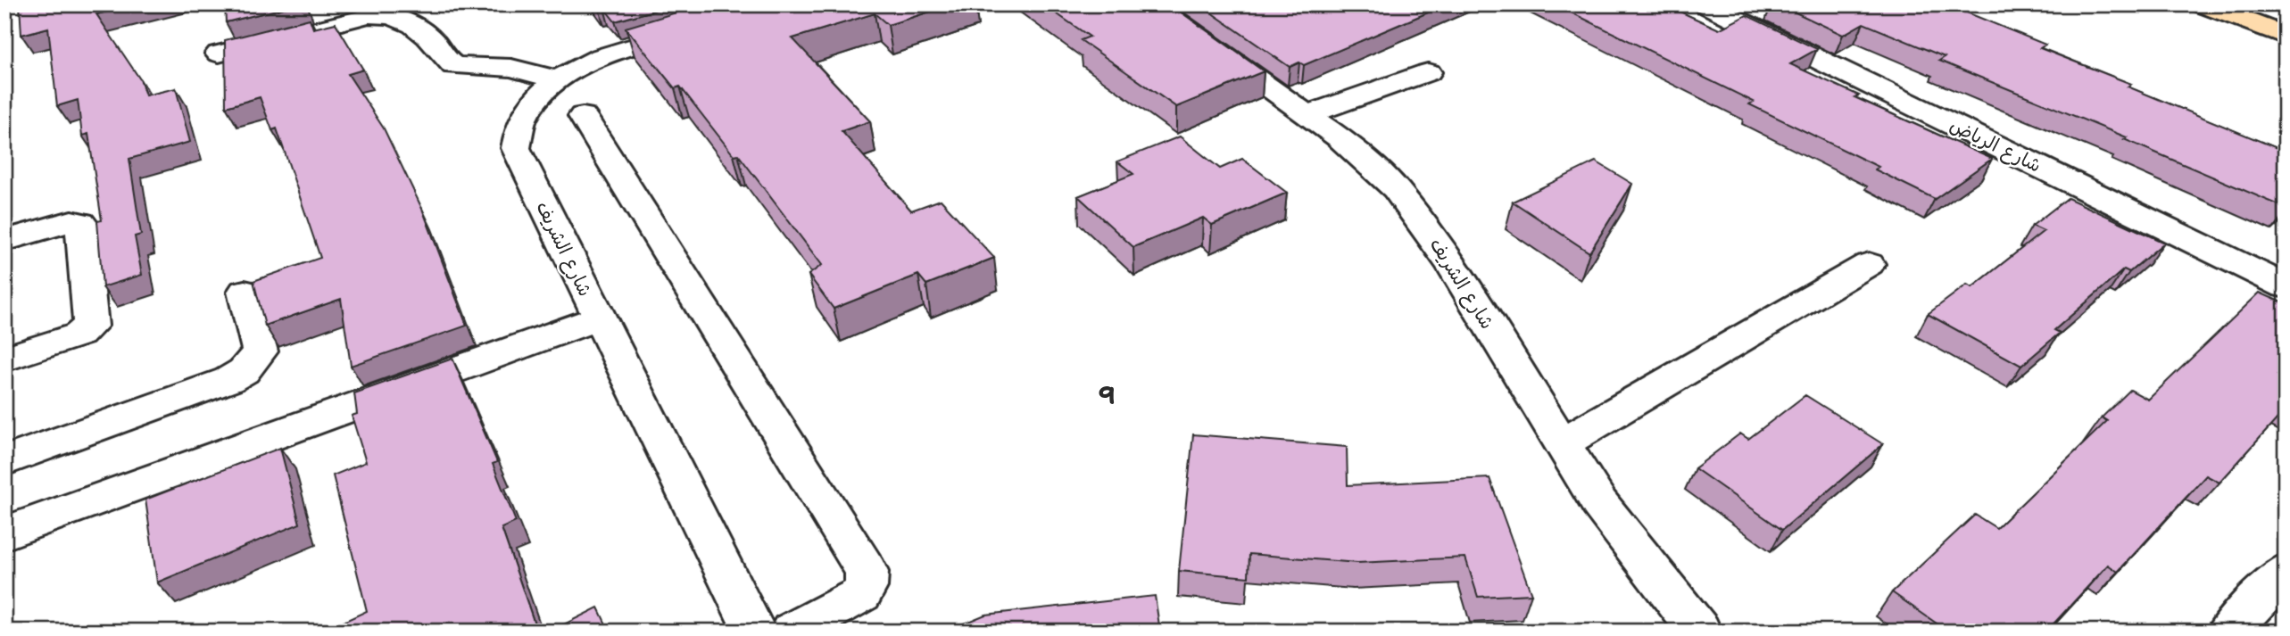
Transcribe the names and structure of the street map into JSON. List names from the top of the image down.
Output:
{
  "streets": {
    "street": ["شارع الرياض", "شارع الشريف"]
  },
  "districts": ["9"]
}
